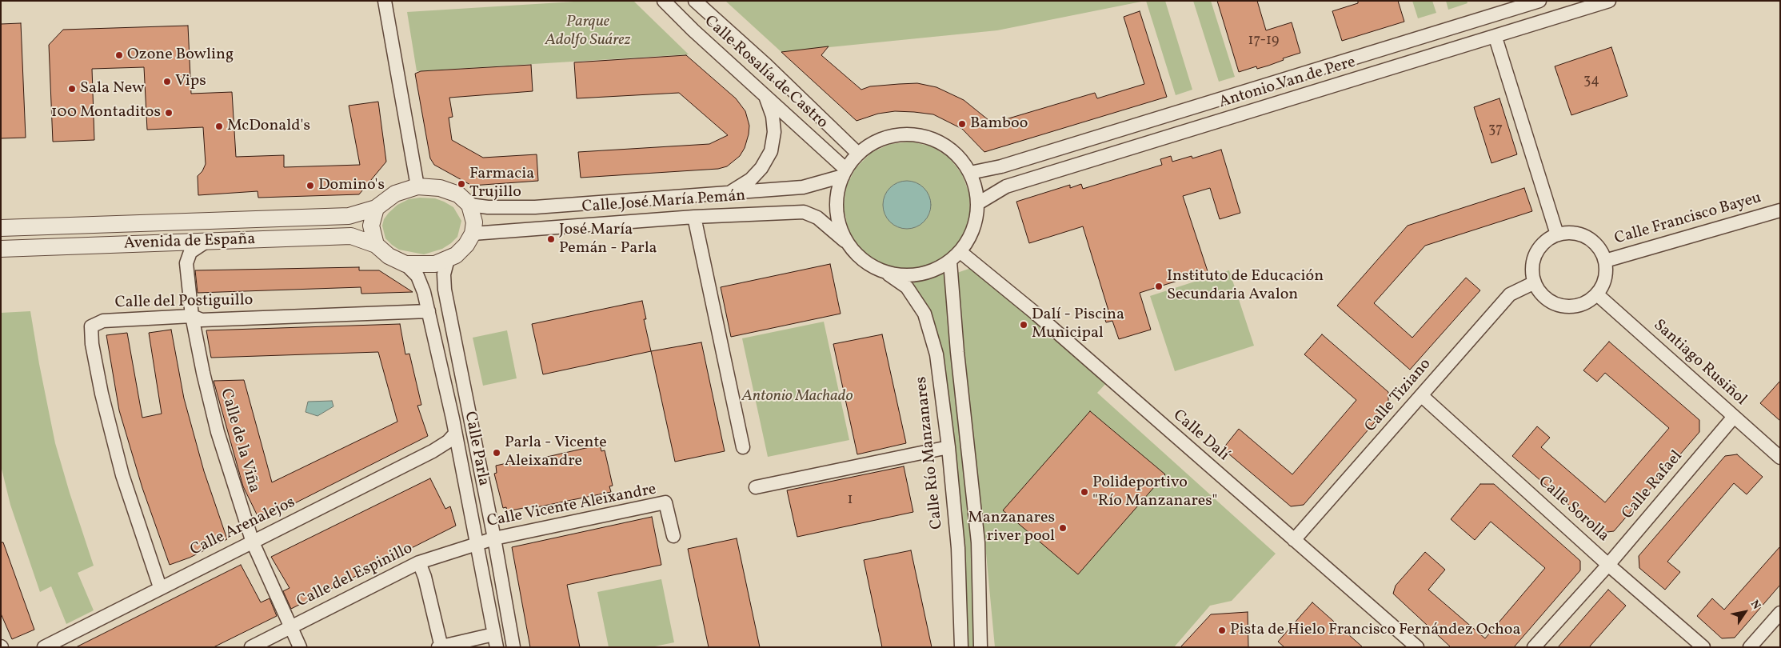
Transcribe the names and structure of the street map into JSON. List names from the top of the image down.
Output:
{
  "streets": {
    "street": [
      "Calle Rosalía de Castro",
      "Antonio Van de Pere",
      "Calle José María Pemán",
      "Calle Francisco Bayeu",
      "Avenida de España",
      "Calle del Postiguillo",
      "Santiago Rusiñol",
      "Calle Tiziano",
      "Calle Dalí",
      "Calle de la Viña",
      "Calle Parla",
      "Calle Río Manzanares",
      "Calle Rafael",
      "Calle Vicente Aleixandre",
      "Calle Sorolla",
      "Calle Arenalejos",
      "Calle del Espinillo"
    ]
  },
  "crossings": [
    ["Calle Rosalía de Castro", "Antonio Van de Pere"],
    ["Calle Rosalía de Castro", "Calle José María Pemán"],
    ["Calle Rosalía de Castro", "Calle Dalí"],
    ["Calle Rosalía de Castro", "Calle Río Manzanares"],
    ["Antonio Van de Pere", "Calle José María Pemán"],
    ["Antonio Van de Pere", "Calle Dalí"],
    ["Antonio Van de Pere", "Calle Río Manzanares"],
    ["Calle José María Pemán", "Avenida de España"],
    ["Calle José María Pemán", "Calle Dalí"],
    ["Calle José María Pemán", "Calle Parla"],
    ["Calle José María Pemán", "Calle Río Manzanares"],
    ["Calle Francisco Bayeu", "Santiago Rusiñol"],
    ["Calle Francisco Bayeu", "Calle Tiziano"],
    ["Avenida de España", "Calle de la Viña"],
    ["Avenida de España", "Calle Parla"],
    ["Calle del Postiguillo", "Calle de la Viña"],
    ["Calle del Postiguillo", "Calle Parla"],
    ["Calle del Postiguillo", "Calle Arenalejos"],
    ["Santiago Rusiñol", "Calle Tiziano"],
    ["Santiago Rusiñol", "Calle Rafael"],
    ["Calle Tiziano", "Calle Dalí"],
    ["Calle Tiziano", "Calle Sorolla"],
    ["Calle Dalí", "Calle Río Manzanares"],
    ["Calle de la Viña", "Calle Arenalejos"],
    ["Calle de la Viña", "Calle del Espinillo"],
    ["Calle Parla", "Calle Vicente Aleixandre"],
    ["Calle Parla", "Calle Arenalejos"],
    ["Calle Parla", "Calle del Espinillo"],
    ["Calle Rafael", "Calle Sorolla"],
    ["Calle Vicente Aleixandre", "Calle del Espinillo"]
  ],
  "parks": ["Parque Adolfo Suárez", "Antonio Machado"],
  "places": [
    "Ozone Bowling",
    "Vips",
    "Sala New",
    "100 Montaditos",
    "Bamboo",
    "McDonald's",
    "Farmacia Trujillo",
    "Domino's",
    "José María Pemán - Parla",
    "Instituto de Educación Secundaria Avalon",
    "Dalí - Piscina Municipal",
    "Parla - Vicente Aleixandre",
    "Polideportivo \"Río Manzanares\"",
    "Manzanares river pool",
    "Pista de Hielo Francisco Fernández Ochoa"
  ],
  "house_numbers": [
    "17-19",
    "34",
    "37",
    "1"
  ],
  "north": "top right"
}
